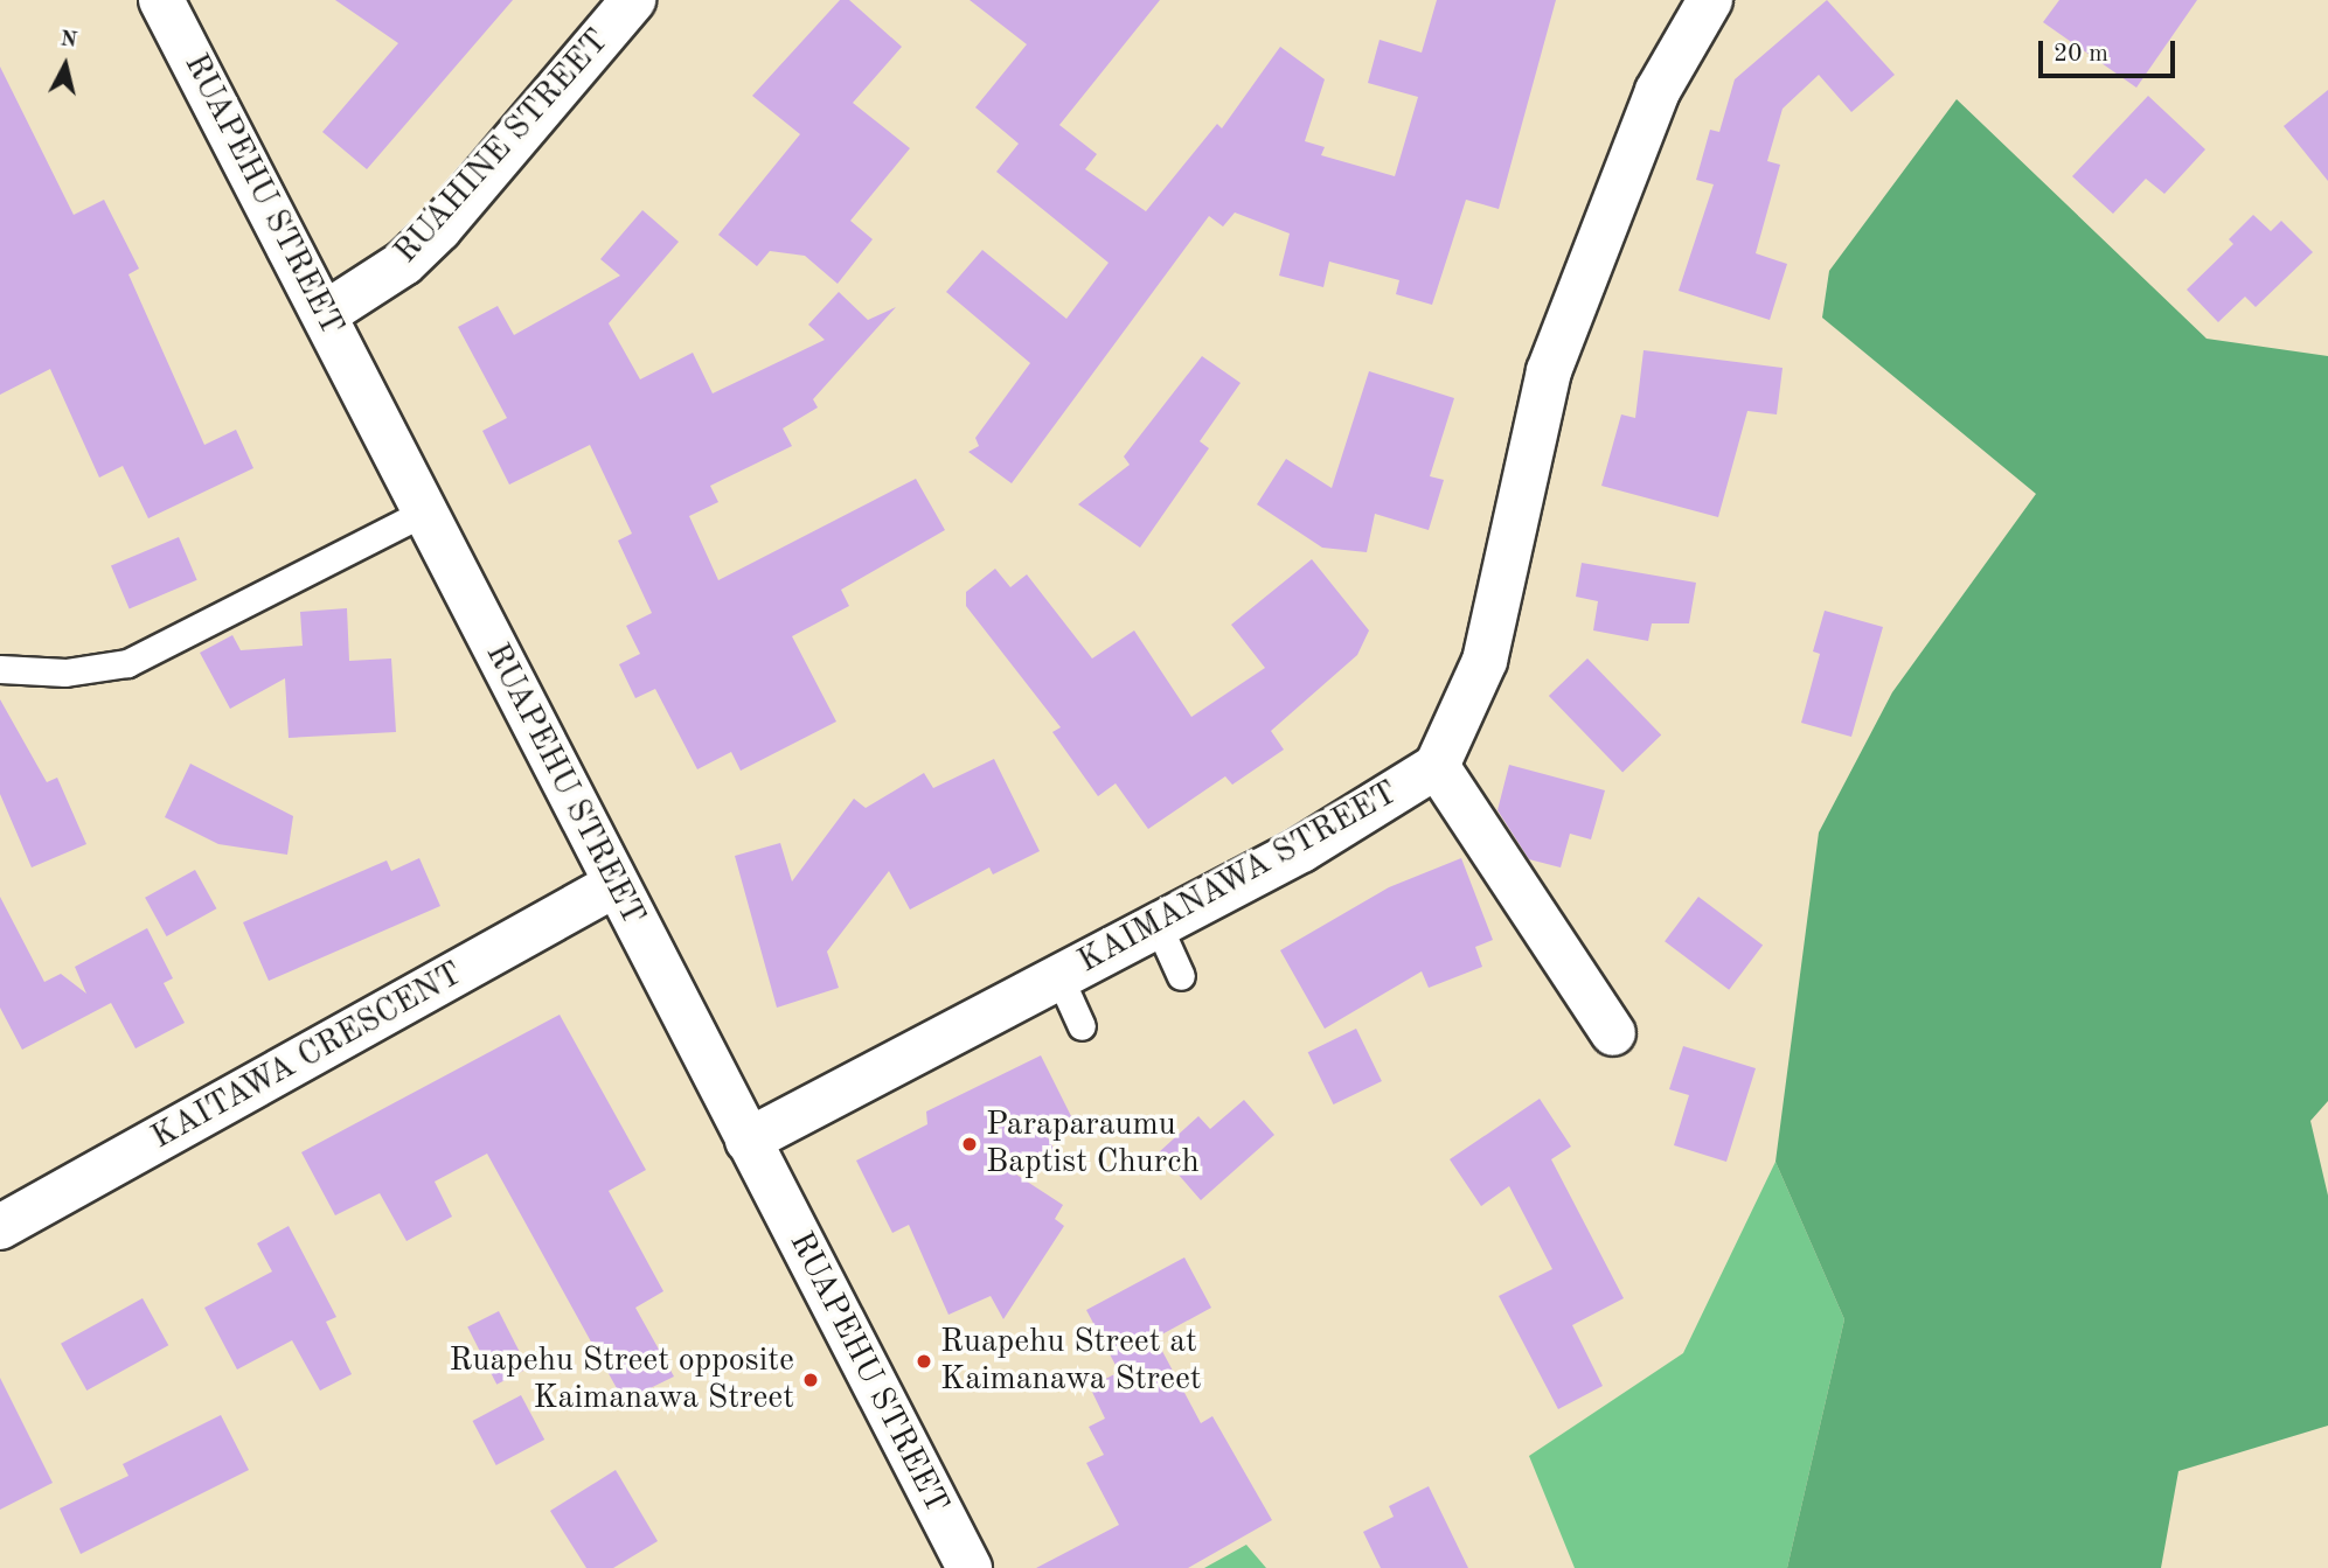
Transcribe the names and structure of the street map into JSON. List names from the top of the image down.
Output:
{
  "streets": {
    "street": [
      "RUAHINE STREET",
      "RUAPEHU STREET",
      "KAIMANAWA STREET",
      "KAITAWA CRESCENT"
    ]
  },
  "crossings": [
    ["RUAHINE STREET", "RUAPEHU STREET"],
    ["RUAPEHU STREET", "KAIMANAWA STREET"],
    ["RUAPEHU STREET", "KAITAWA CRESCENT"]
  ],
  "places": ["Paraparaumu Baptist Church", "Ruapehu Street at Kaimanawa Street", "Ruapehu Street opposite Kaimanawa Street"],
  "scale_bar": "20 m",
  "north": "top"
}
